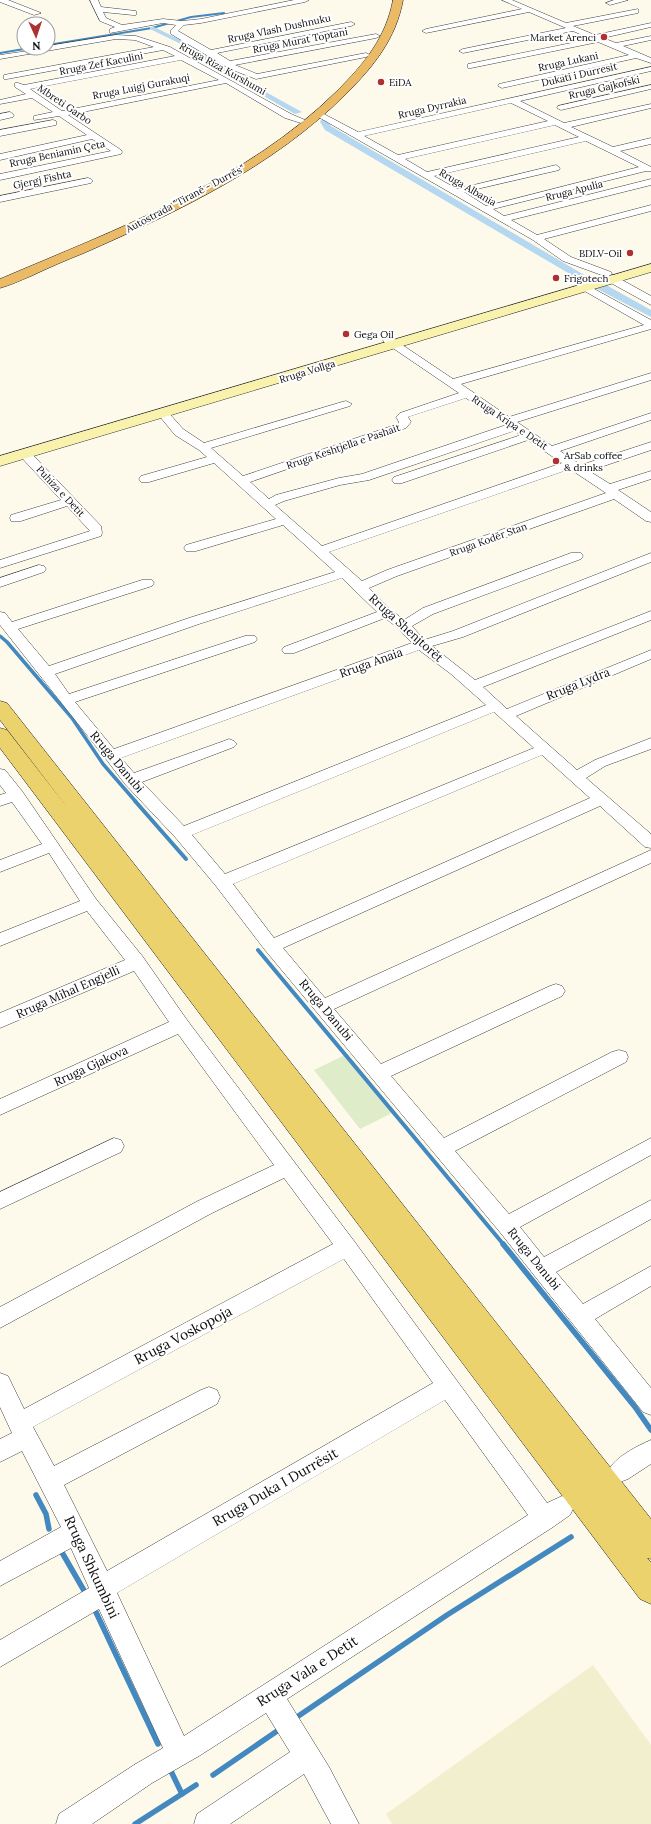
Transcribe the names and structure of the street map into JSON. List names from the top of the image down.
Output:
{
  "streets": {
    "highway": ["Autostrada \"Tiranë - Durrës\""],
    "main road": ["Rruga Vollga"],
    "street": [
      "Rruga Vlash Dushnuku",
      "Rruga Murat Toptani",
      "Rruga Lukani",
      "Rruga Zef Kaculini",
      "Rruga Riza Kurshumi",
      "Dukati i Durresit",
      "Rruga Luigj Gurakuqi",
      "Rruga Gajkofski",
      "Mbreti Garbo",
      "Rruga Dyrrakia",
      "Rruga Beniamin Çeta",
      "Gjergj Fishta",
      "Rruga Albania",
      "Rruga Apulia",
      "Rruga Kripa e Detit",
      "Rruga Keshtjella e Pashait",
      "Puhiza e Detit",
      "Rruga Kodër Stan",
      "Rruga Shenjtorët",
      "Rruga Anaia",
      "Rruga Lydra",
      "Rruga Danubi",
      "Rruga Mihal Engjelli",
      "Rruga Gjakova",
      "Rruga Voskopoja",
      "Rruga Duka I Durrësit",
      "Rruga Shkumbini",
      "Rruga Vala e Detit"
    ]
  },
  "crossings": [
    ["Rruga Murat Toptani", "Autostrada \"Tiranë - Durrës\""],
    ["Rruga Zef Kaculini", "Rruga Riza Kurshumi"],
    ["Rruga Zef Kaculini", "Mbreti Garbo"],
    ["Rruga Riza Kurshumi", "Rruga Luigj Gurakuqi"],
    ["Rruga Riza Kurshumi", "Autostrada \"Tiranë - Durrës\""],
    ["Dukati i Durresit", "Rruga Dyrrakia"],
    ["Rruga Luigj Gurakuqi", "Mbreti Garbo"],
    ["Mbreti Garbo", "Rruga Beniamin Çeta"],
    ["Rruga Dyrrakia", "Rruga Albania"],
    ["Rruga Albania", "Rruga Apulia"],
    ["Rruga Albania", "Autostrada \"Tiranë - Durrës\""],
    ["Rruga Albania", "Rruga Vollga"],
    ["Rruga Vollga", "Rruga Kripa e Detit"],
    ["Rruga Vollga", "Puhiza e Detit"],
    ["Rruga Vollga", "Rruga Shenjtorët"],
    ["Rruga Kripa e Detit", "Rruga Keshtjella e Pashait"],
    ["Rruga Kripa e Detit", "Rruga Kodër Stan"],
    ["Rruga Keshtjella e Pashait", "Rruga Shenjtorët"],
    ["Rruga Kodër Stan", "Rruga Shenjtorët"],
    ["Rruga Shenjtorët", "Rruga Anaia"],
    ["Rruga Shenjtorët", "Rruga Lydra"],
    ["Rruga Anaia", "Rruga Danubi"],
    ["Rruga Lydra", "Rruga Danubi"],
    ["Rruga Voskopoja", "Rruga Shkumbini"],
    ["Rruga Duka I Durrësit", "Rruga Shkumbini"],
    ["Rruga Duka I Durrësit", "Rruga Vala e Detit"],
    ["Rruga Shkumbini", "Rruga Vala e Detit"]
  ],
  "places": [
    "Market Arenci",
    "EiDA",
    "BDLV-Oil",
    "Frigotech",
    "Gega Oil",
    "ArSab coffee & drinks"
  ],
  "north": "bottom"
}
